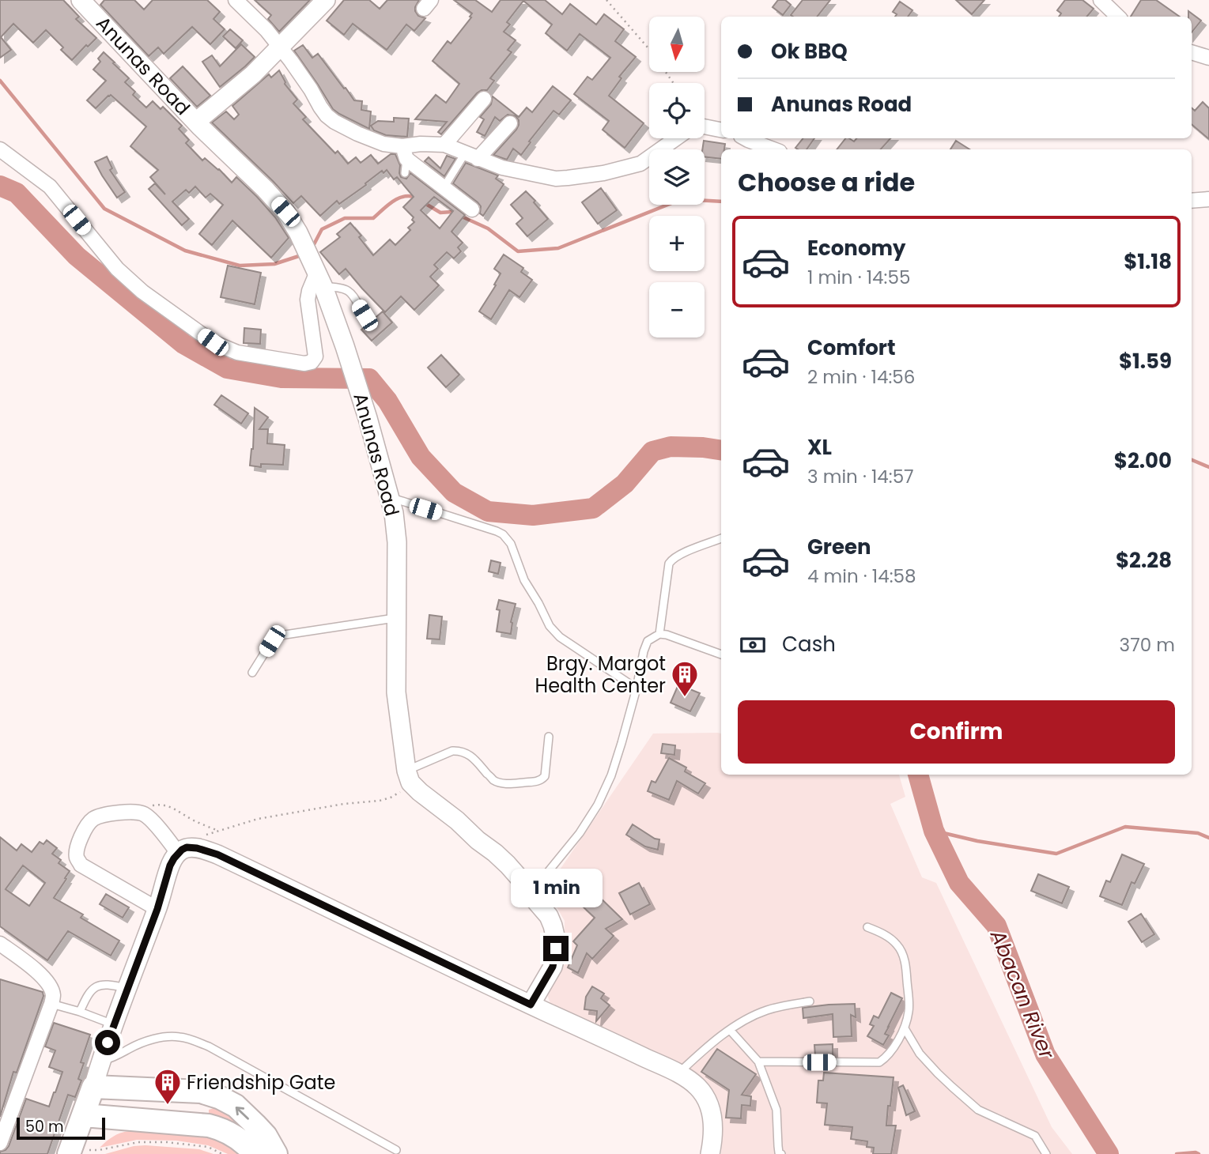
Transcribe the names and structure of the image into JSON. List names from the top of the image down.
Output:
{
  "streets": {
    "street": ["Anunas Road"]
  },
  "water": ["Abacan River"],
  "places": {
    "building": ["Brgy. Margot Health Center", "Friendship Gate"]
  },
  "scale_bar": "50 m",
  "north": "bottom",
  "page": {
    "map_buttons": ["+", "−"],
    "banner": ["Ok BBQ", "Anunas Road"],
    "heading": "Choose a ride",
    "list": [
      {
        "name": "Economy",
        "note": "1 min · 14:55",
        "value": "$1.18"
      },
      {
        "name": "Comfort",
        "note": "2 min · 14:56",
        "value": "$1.59"
      },
      {
        "name": "XL",
        "note": "3 min · 14:57",
        "value": "$2.00"
      },
      {
        "name": "Green",
        "note": "4 min · 14:58",
        "value": "$2.28"
      }
    ],
    "pay": ["Cash", "370 m"],
    "buttons": "Confirm",
    "bubble": "1 min",
    "scale": "50 m"
  }
}
